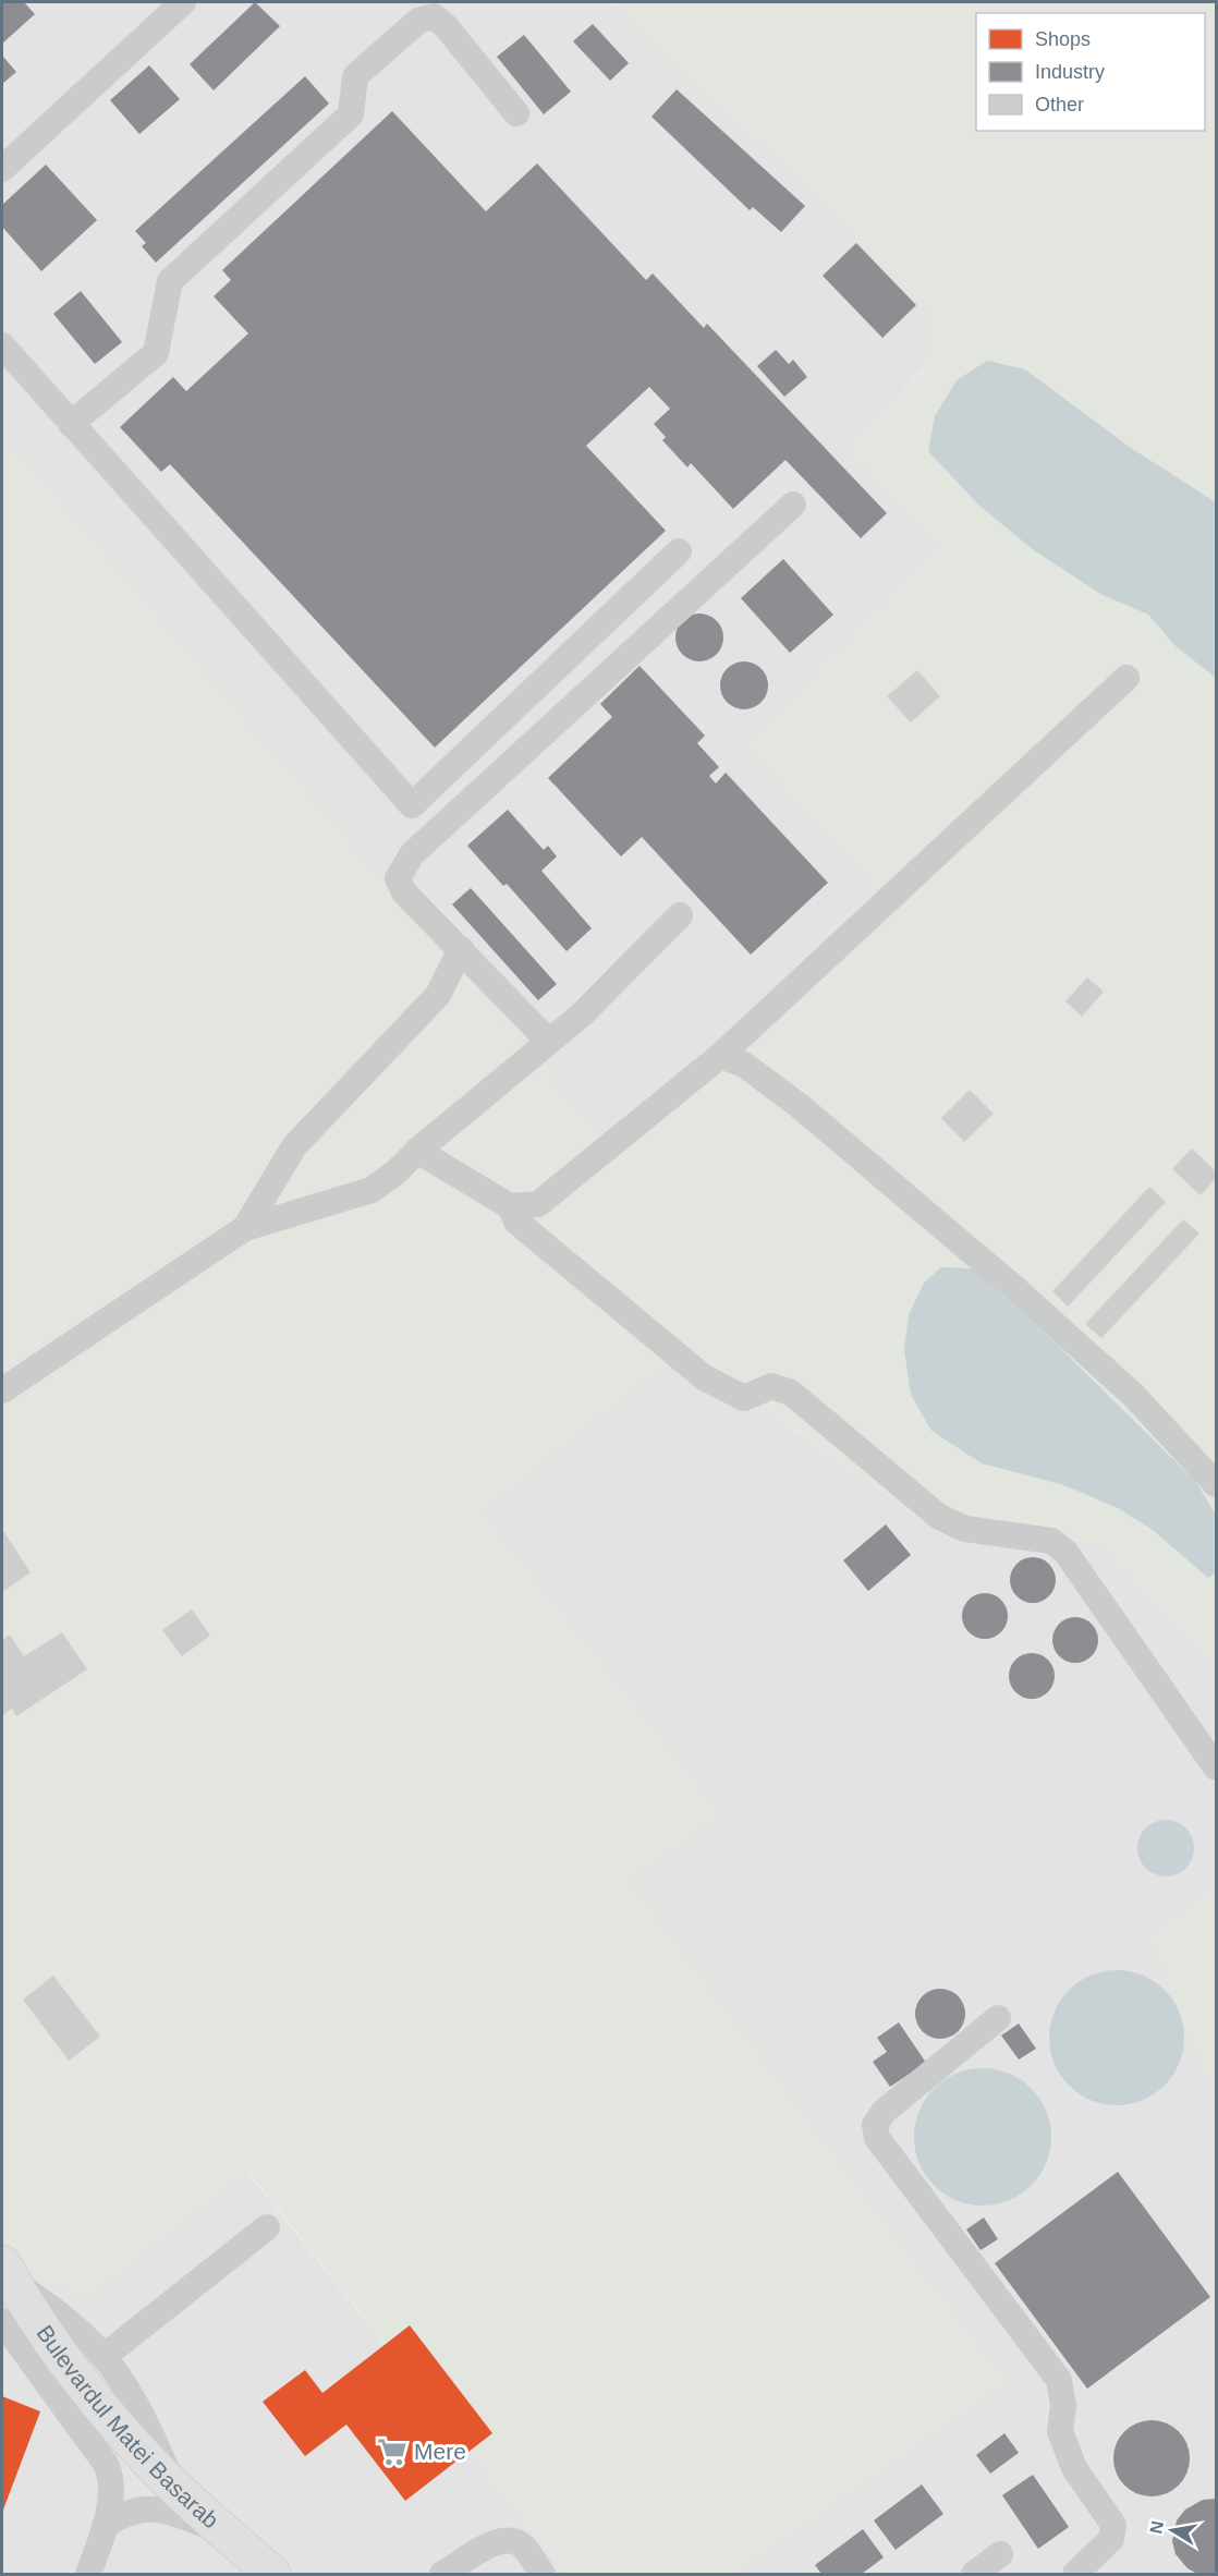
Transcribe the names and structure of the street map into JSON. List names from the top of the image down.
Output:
{
  "streets": {
    "highway": ["Bulevardul Matei Basarab"]
  },
  "places": {
    "supermarket": ["Mere"]
  },
  "legend": ["Shops", "Industry", "Other"],
  "north": "left"
}
